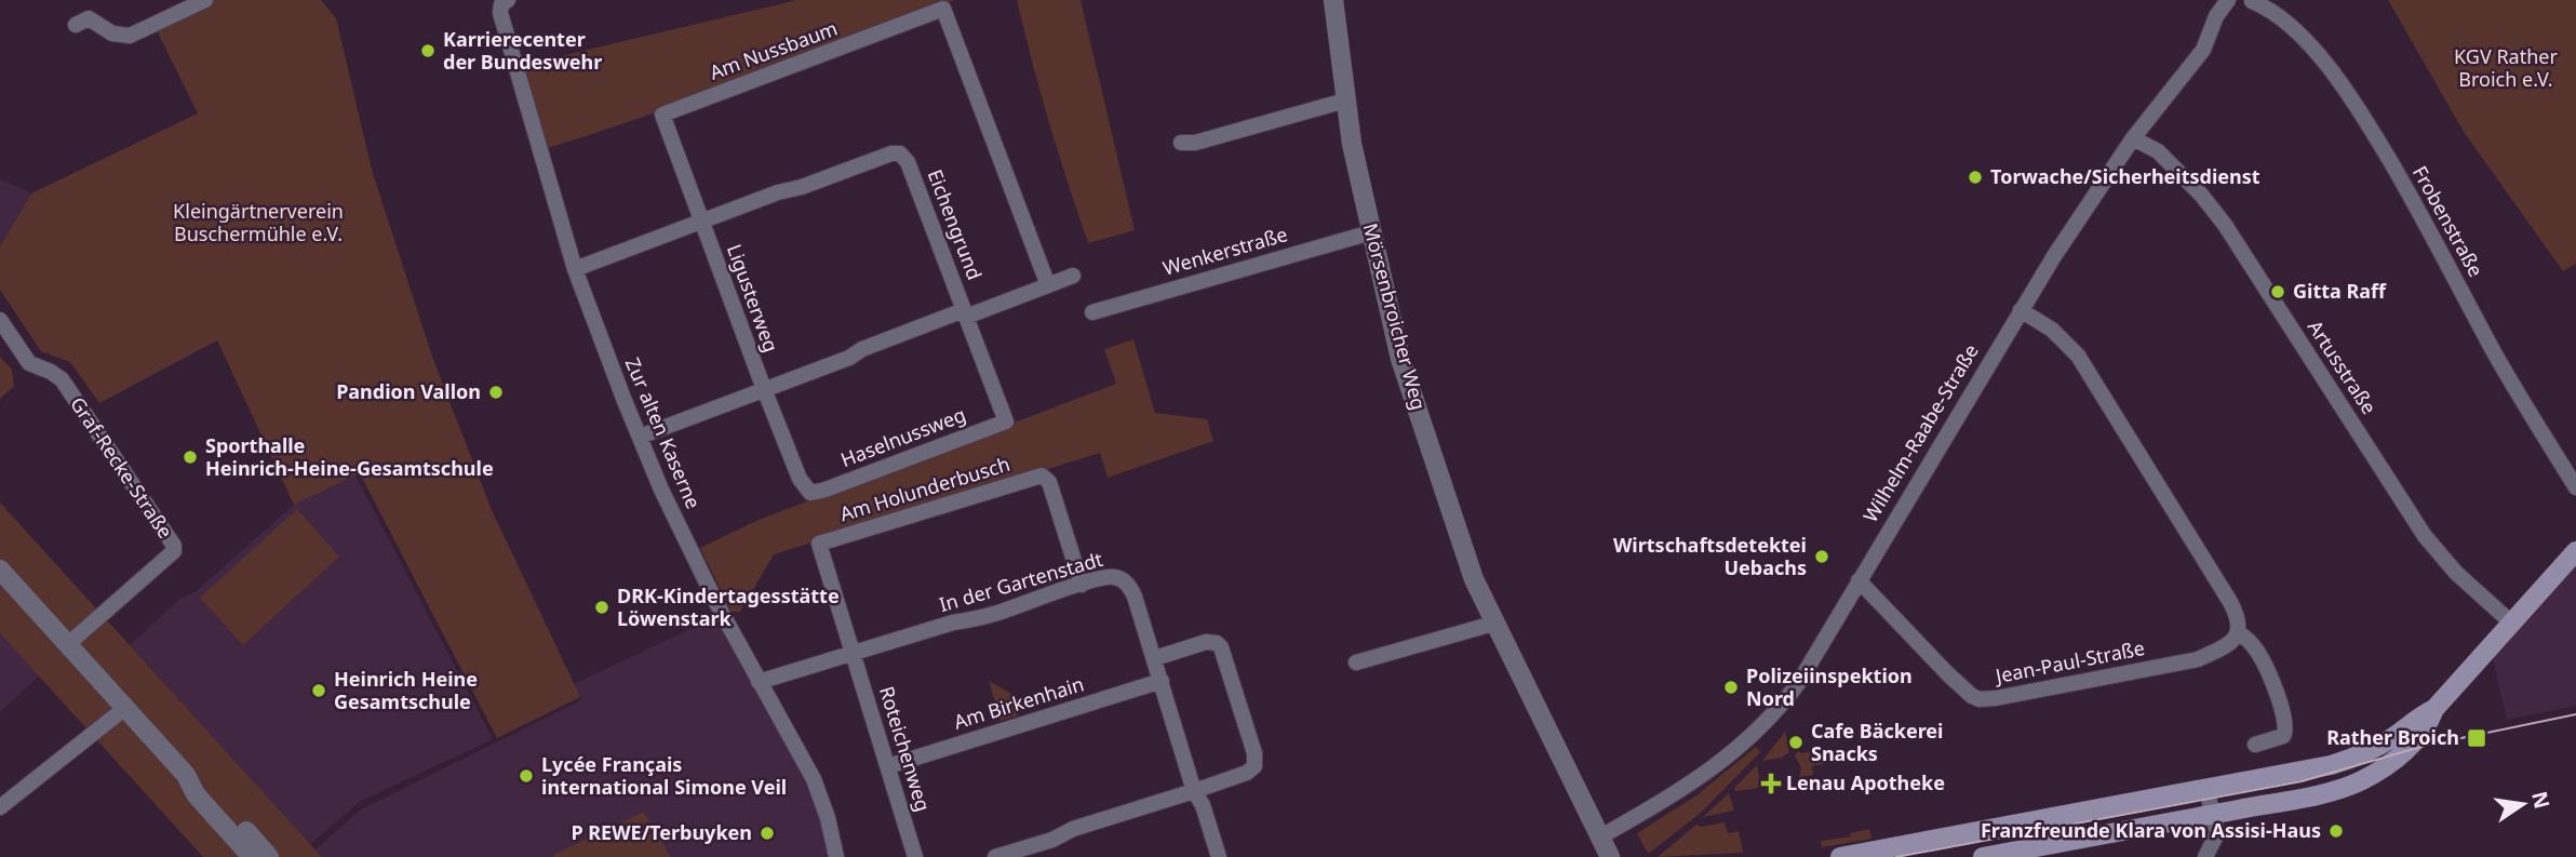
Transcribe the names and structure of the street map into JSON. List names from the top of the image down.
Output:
{
  "streets": {
    "street": [
      "Am Nussbaum",
      "Frobenstraße",
      "Eichengrund",
      "Wenkerstraße",
      "Ligusterweg",
      "Mörsenbroicher Weg",
      "Artusstraße",
      "Zur alten Kaserne",
      "Wilhelm-Raabe-Straße",
      "Haselnussweg",
      "Graf-Recke-Straße",
      "Am Holunderbusch",
      "In der Gartenstadt",
      "Jean-Paul-Straße",
      "Am Birkenhain",
      "Roteichenweg"
    ]
  },
  "crossings": [
    ["Am Nussbaum", "Eichengrund"],
    ["Am Nussbaum", "Ligusterweg"],
    ["Eichengrund", "Ligusterweg"],
    ["Eichengrund", "Zur alten Kaserne"],
    ["Eichengrund", "Haselnussweg"],
    ["Wenkerstraße", "Mörsenbroicher Weg"],
    ["Ligusterweg", "Haselnussweg"],
    ["Mörsenbroicher Weg", "Wilhelm-Raabe-Straße"],
    ["Artusstraße", "Wilhelm-Raabe-Straße"],
    ["Zur alten Kaserne", "In der Gartenstadt"],
    ["Wilhelm-Raabe-Straße", "Jean-Paul-Straße"],
    ["Am Holunderbusch", "In der Gartenstadt"],
    ["Am Holunderbusch", "Roteichenweg"],
    ["In der Gartenstadt", "Am Birkenhain"],
    ["In der Gartenstadt", "Roteichenweg"],
    ["Am Birkenhain", "Roteichenweg"]
  ],
  "parks": ["KGV Rather Broich e.V.", "Kleingärtnerverein Buschermühle e.V."],
  "places": {
    "other": [
      "Karrierecenter der Bundeswehr",
      "Torwache/Sicherheitsdienst",
      "Gitta Raff",
      "Pandion Vallon",
      "Sporthalle Heinrich-Heine-Gesamtschule",
      "Wirtschaftsdetektei Uebachs",
      "DRK-Kindertagesstätte Löwenstark",
      "Polizeiinspektion Nord",
      "Heinrich Heine Gesamtschule",
      "Cafe Bäckerei Snacks",
      "Lycée Français international Simone Veil",
      "Franzfreunde Klara von Assisi-Haus",
      "P REWE/Terbuyken"
    ],
    "transit": ["Rather Broich"],
    "health": ["Lenau Apotheke"]
  },
  "north": "right"
}
